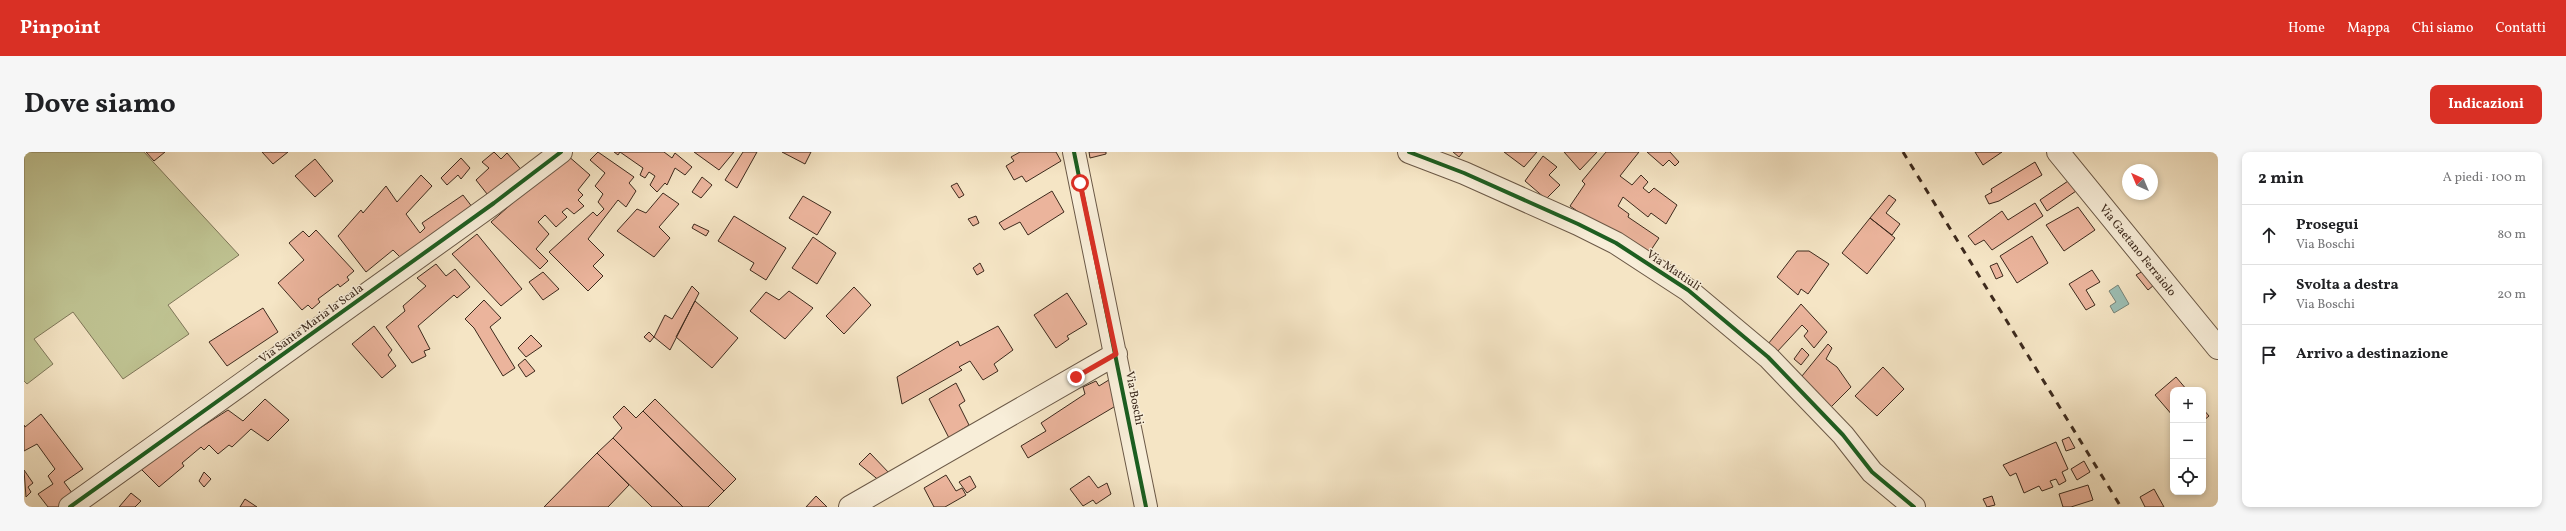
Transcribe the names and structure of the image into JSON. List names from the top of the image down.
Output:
{
  "streets": {
    "street": [
      "Via Gaetano Ferraiolo",
      "Via Mattiuli",
      "Via Santa Maria la Scala",
      "Via Boschi"
    ]
  },
  "north": "top left",
  "page": {
    "header": "Pinpoint",
    "nav": [
      "Home",
      "Mappa",
      "Chi siamo",
      "Contatti"
    ],
    "title": "Dove siamo",
    "buttons": "Indicazioni",
    "heading": ["2 min", "A piedi · 100 m"],
    "list": [
      ["Prosegui", "Via Boschi", "80 m"],
      ["Svolta a destra", "Via Boschi", "20 m"],
      "Arrivo a destinazione"
    ],
    "map_buttons": ["+", "−"]
  }
}
